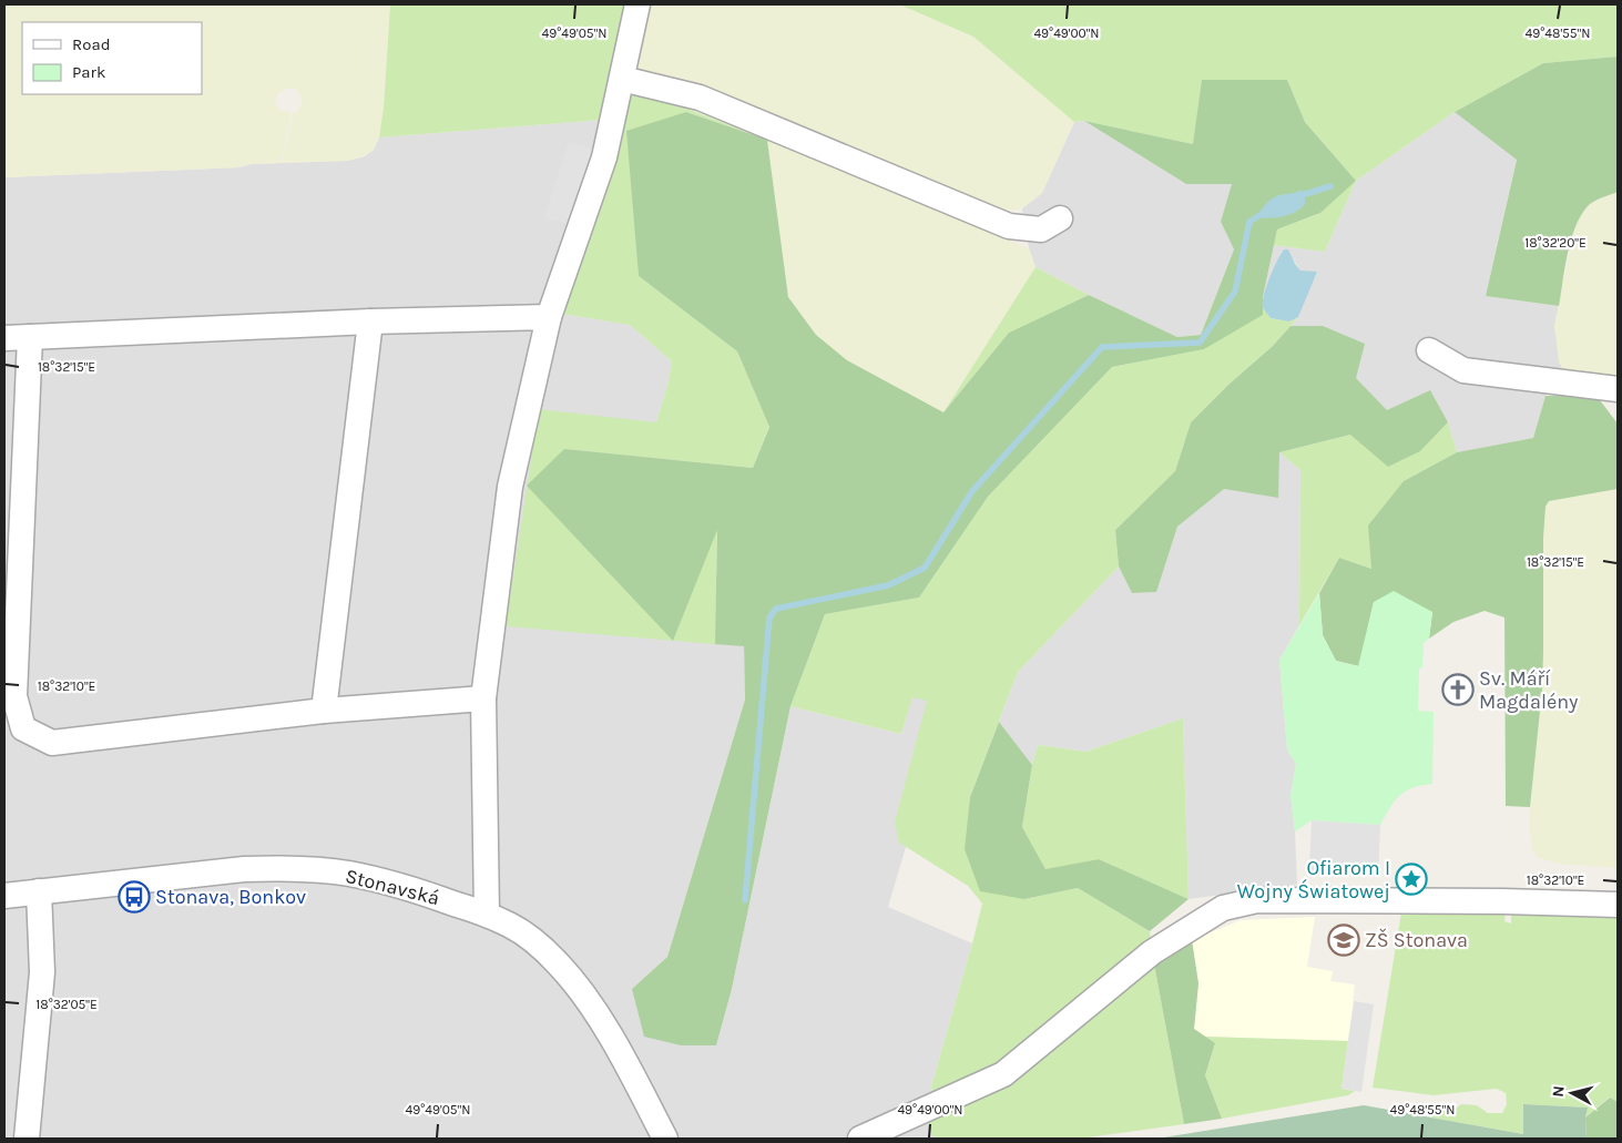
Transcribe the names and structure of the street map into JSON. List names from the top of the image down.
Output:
{
  "streets": {
    "street": ["Stonavská"]
  },
  "places": {
    "church": ["Sv. Máří Magdalény"],
    "place": ["Ofiarom I Wojny Światowej"],
    "bus stop": ["Stonava, Bonkov"],
    "school or university": ["ZŠ Stonava"]
  },
  "legend": ["Road", "Park"],
  "north": "left",
  "coordinates": [
    "49°49'05\"N",
    "49°49'00\"N",
    "49°48'55\"N",
    "18°32'20\"E",
    "18°32'15\"E",
    "18°32'10\"E",
    "18°32'05\"E"
  ]
}
